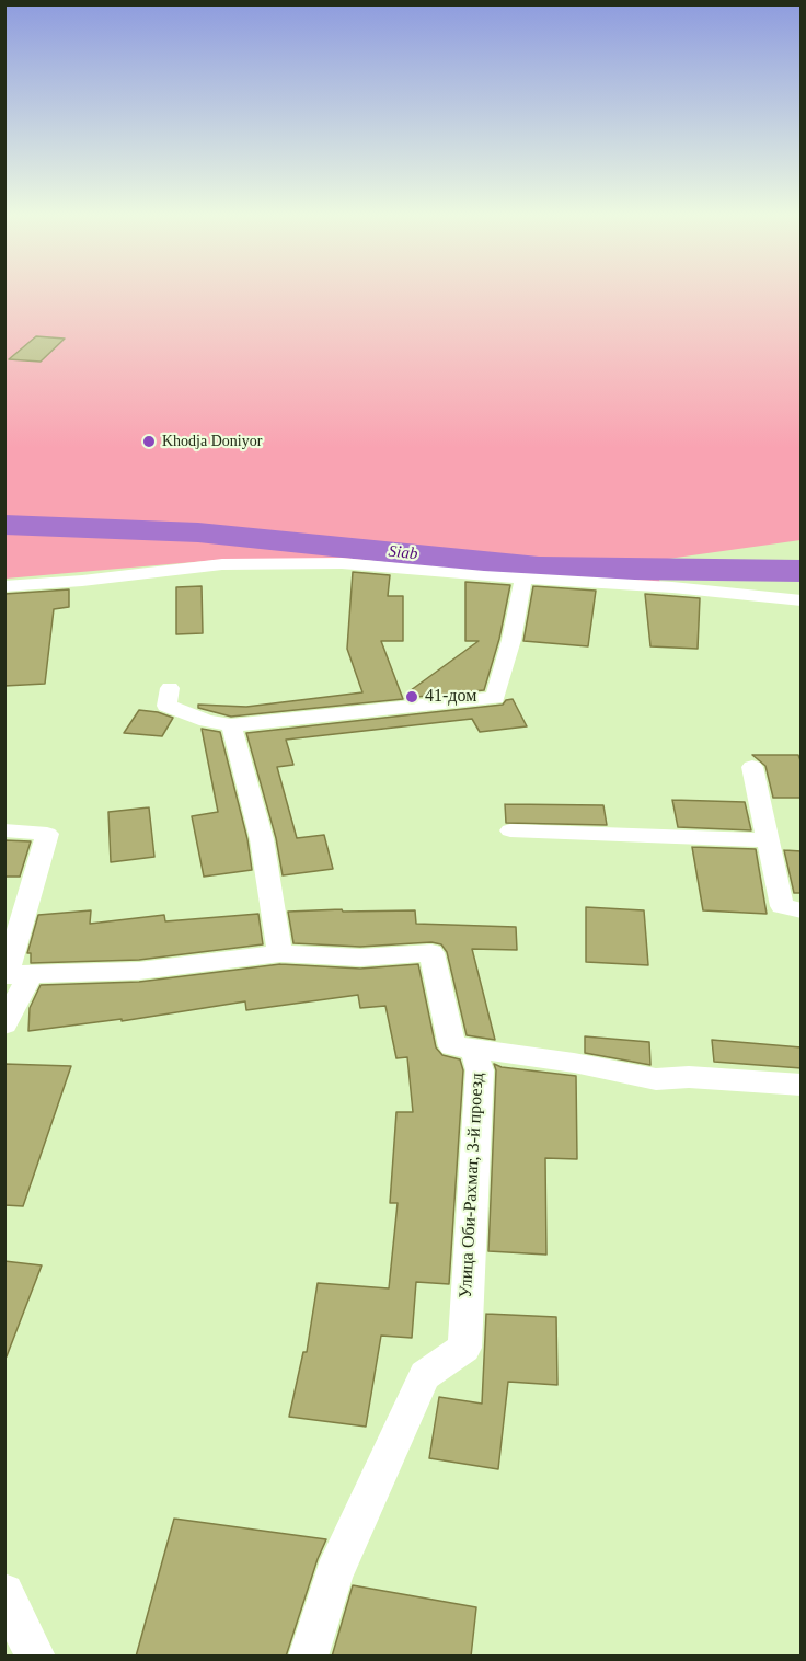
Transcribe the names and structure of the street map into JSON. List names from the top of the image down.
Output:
{
  "streets": {
    "street": ["Улица Оби-Рахмат, 3-й проезд"]
  },
  "water": ["Siab"],
  "places": ["Khodja Doniyor", "41-дом"]
}
